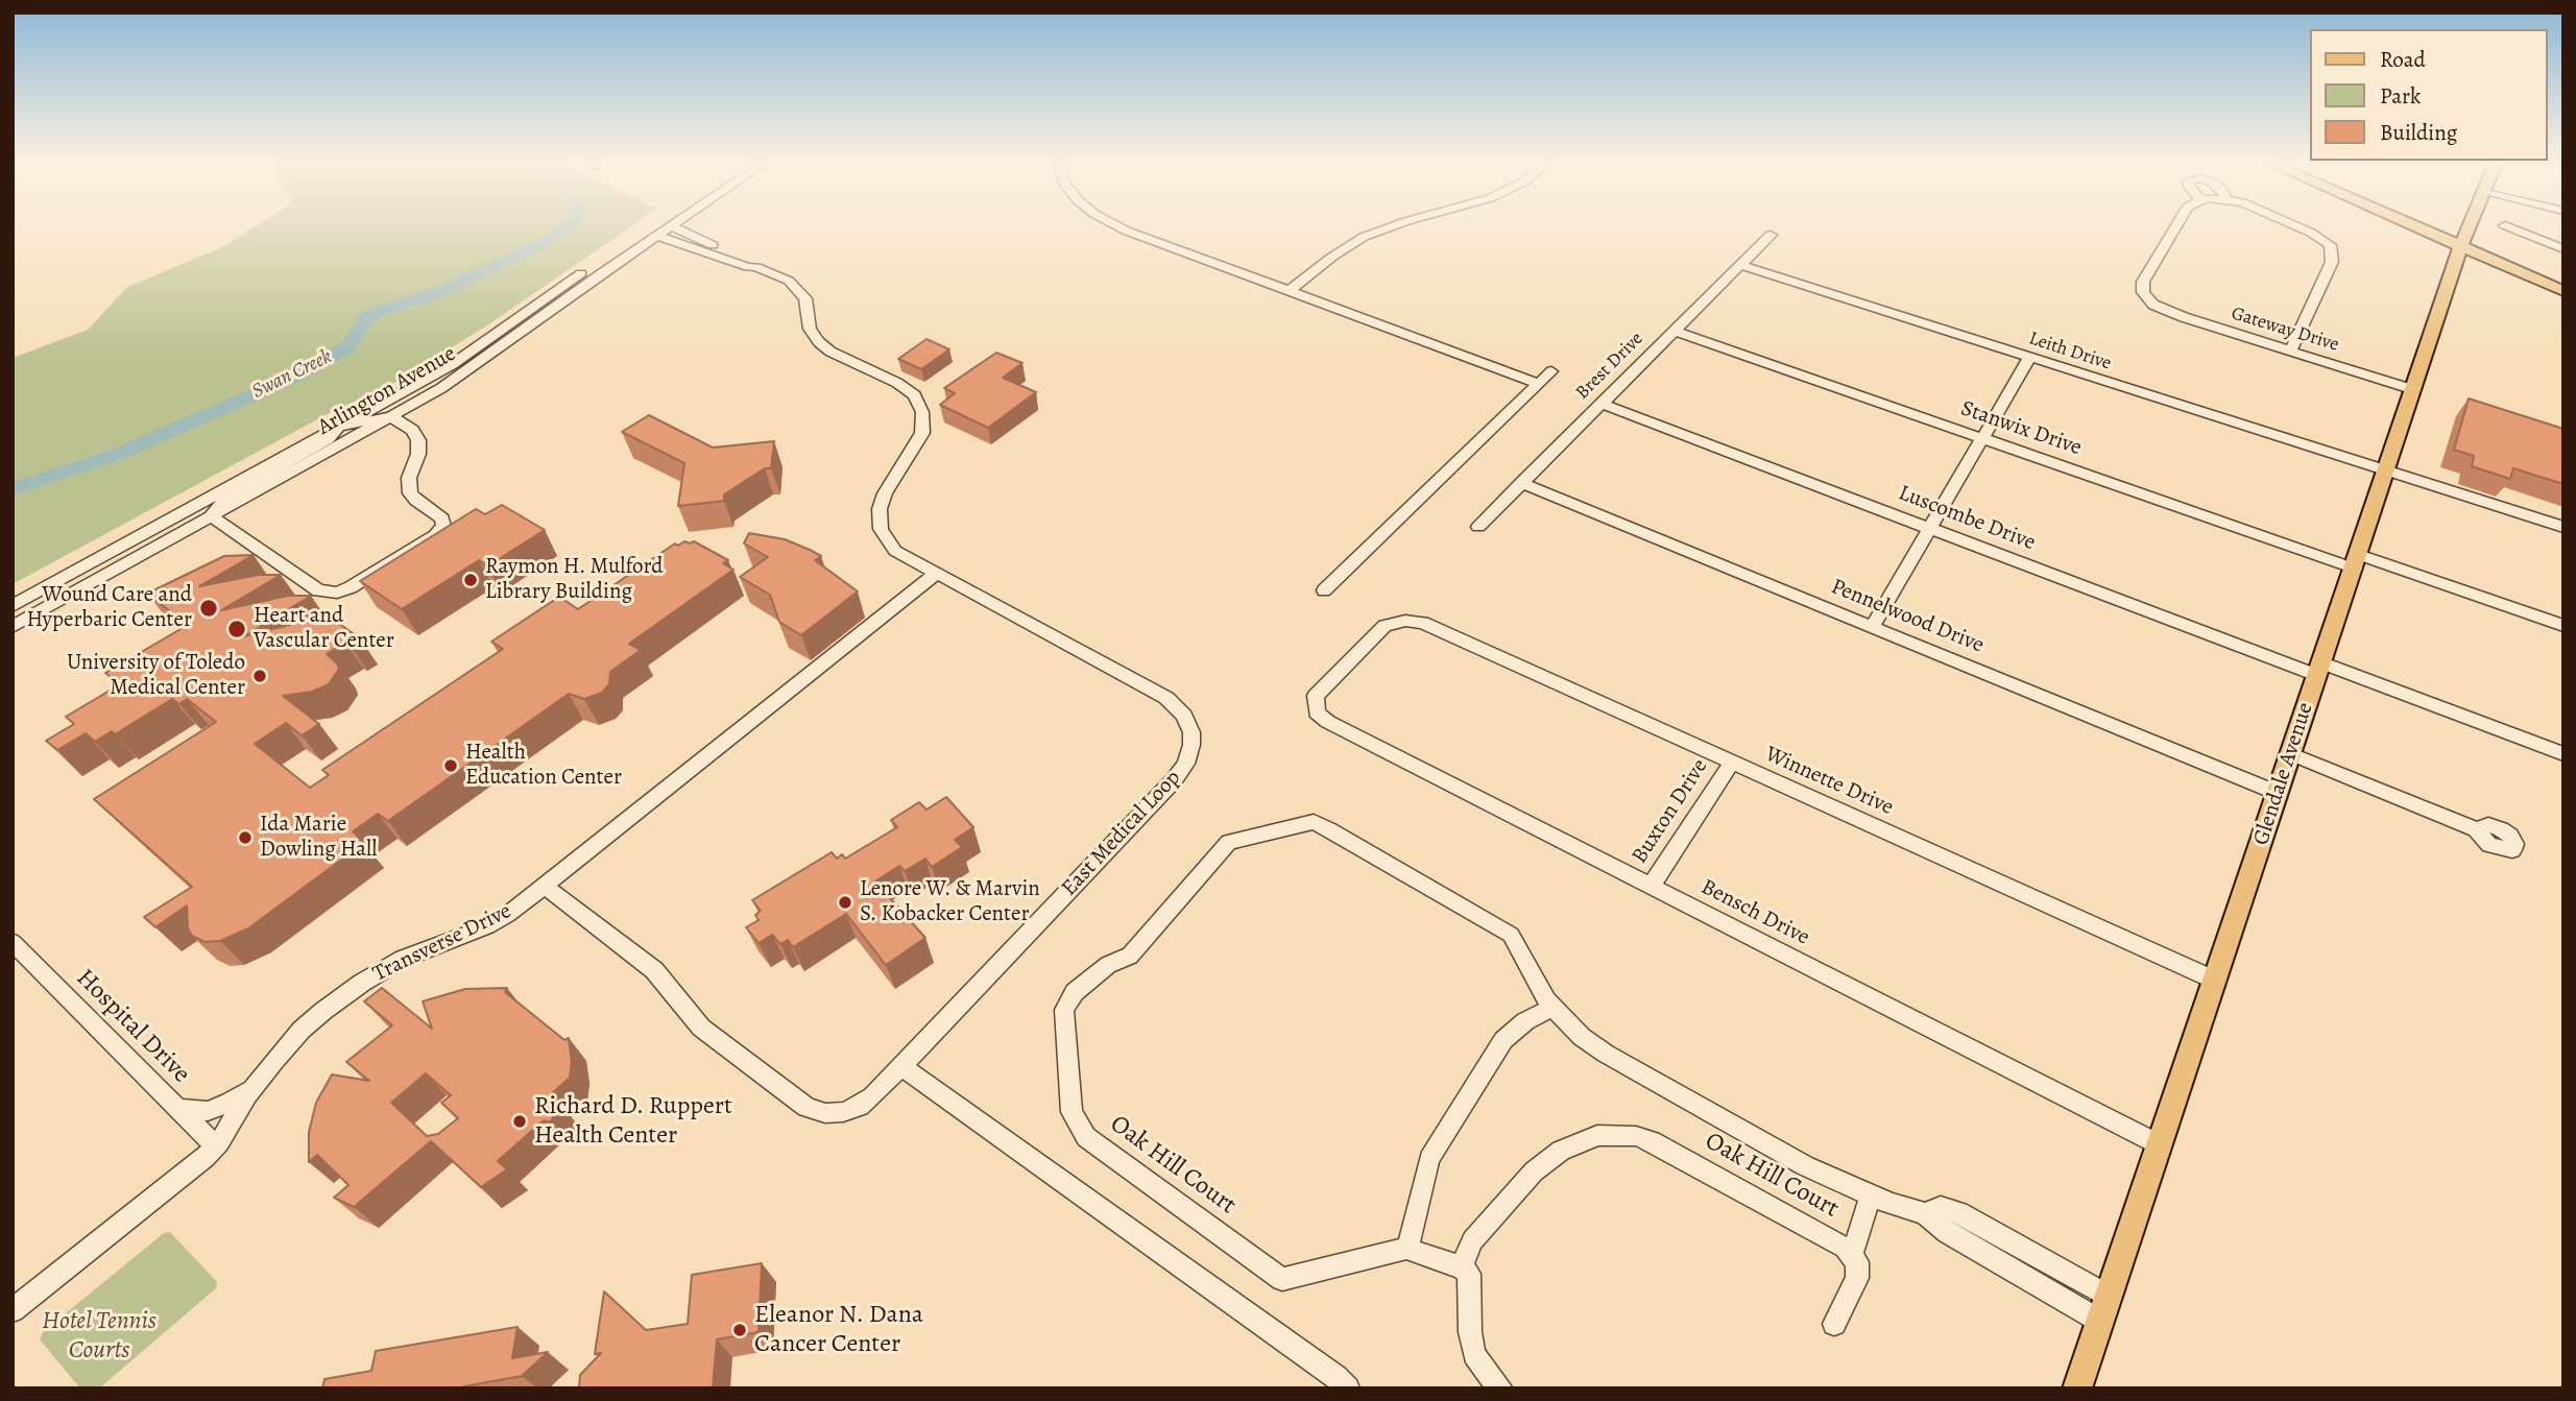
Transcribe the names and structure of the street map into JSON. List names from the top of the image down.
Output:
{
  "streets": {
    "main road": ["Glendale Avenue"],
    "street": [
      "Gateway Drive",
      "Leith Drive",
      "Brest Drive",
      "Arlington Avenue",
      "Stanwix Drive",
      "Luscombe Drive",
      "Pennelwood Drive",
      "Winnette Drive",
      "Buxton Drive",
      "East Medical Loop",
      "Bensch Drive",
      "Transverse Drive",
      "Hospital Drive",
      "Oak Hill Court"
    ]
  },
  "crossings": [
    ["Gateway Drive", "Glendale Avenue"],
    ["Leith Drive", "Brest Drive"],
    ["Leith Drive", "Glendale Avenue"],
    ["Brest Drive", "Stanwix Drive"],
    ["Brest Drive", "Luscombe Drive"],
    ["Brest Drive", "Pennelwood Drive"],
    ["Arlington Avenue", "East Medical Loop"],
    ["Stanwix Drive", "Glendale Avenue"],
    ["Luscombe Drive", "Glendale Avenue"],
    ["Pennelwood Drive", "Glendale Avenue"],
    ["Glendale Avenue", "Winnette Drive"],
    ["Glendale Avenue", "Bensch Drive"],
    ["Glendale Avenue", "Oak Hill Court"],
    ["Winnette Drive", "Buxton Drive"],
    ["Winnette Drive", "Bensch Drive"],
    ["Buxton Drive", "Bensch Drive"],
    ["East Medical Loop", "Transverse Drive"],
    ["Transverse Drive", "Hospital Drive"]
  ],
  "water": ["Swan Creek"],
  "parks": ["Hotel Tennis Courts"],
  "places": [
    "Raymon H. Mulford Library Building",
    "Wound Care and Hyperbaric Center",
    "Heart and Vascular Center",
    "University of Toledo Medical Center",
    "Health Education Center",
    "Ida Marie Dowling Hall",
    "Lenore W. & Marvin S. Kobacker Center",
    "Richard D. Ruppert Health Center",
    "Eleanor N. Dana Cancer Center"
  ],
  "legend": ["Road", "Park", "Building"]
}
